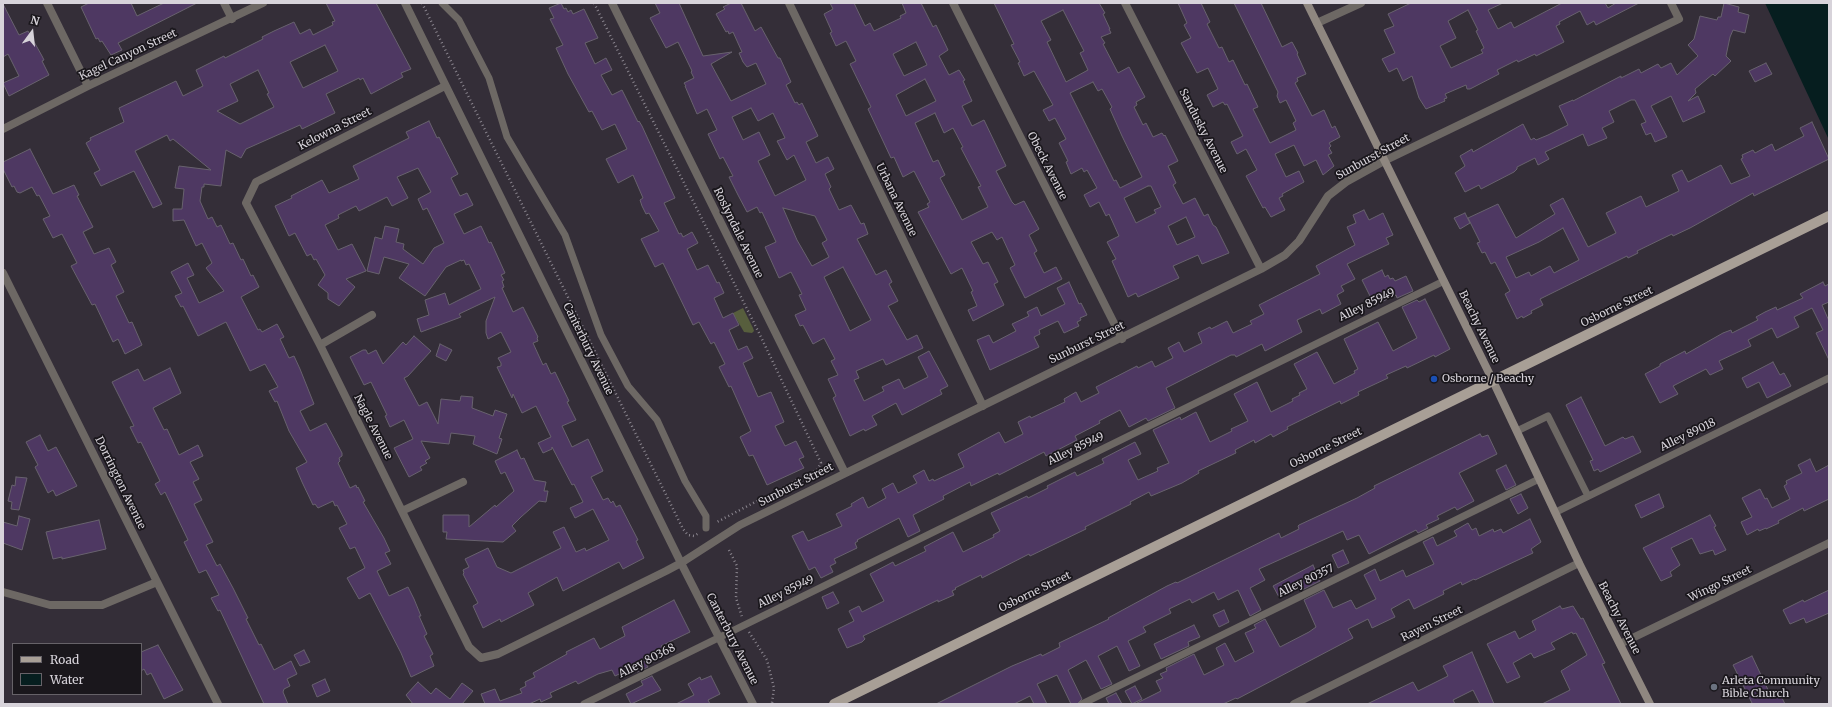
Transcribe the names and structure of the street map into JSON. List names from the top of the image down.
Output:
{
  "streets": {
    "main road": ["Osborne Street"],
    "street": [
      "Kagel Canyon Street",
      "Kelowna Street",
      "Sandusky Avenue",
      "Sunburst Street",
      "Obeck Avenue",
      "Urbana Avenue",
      "Roslyndale Avenue",
      "Beachy Avenue",
      "Canterbury Avenue",
      "Nagle Avenue",
      "Dorrington Avenue",
      "Wingo Street",
      "Rayen Street"
    ],
    "lane": [
      "Alley 85949",
      "Alley 89018",
      "Alley 80357",
      "Alley 80368"
    ]
  },
  "crossings": [
    ["Kelowna Street", "Canterbury Avenue"],
    ["Kelowna Street", "Nagle Avenue"],
    ["Sandusky Avenue", "Sunburst Street"],
    ["Sunburst Street", "Obeck Avenue"],
    ["Sunburst Street", "Urbana Avenue"],
    ["Sunburst Street", "Roslyndale Avenue"],
    ["Sunburst Street", "Beachy Avenue"],
    ["Sunburst Street", "Canterbury Avenue"],
    ["Sunburst Street", "Nagle Avenue"],
    ["Alley 85949", "Beachy Avenue"],
    ["Alley 85949", "Canterbury Avenue"],
    ["Alley 85949", "Alley 80368"],
    ["Osborne Street", "Beachy Avenue"],
    ["Beachy Avenue", "Alley 89018"],
    ["Beachy Avenue", "Alley 80357"],
    ["Beachy Avenue", "Wingo Street"],
    ["Beachy Avenue", "Rayen Street"],
    ["Canterbury Avenue", "Alley 80368"]
  ],
  "places": ["Osborne / Beachy", "Arleta Community Bible Church"],
  "legend": ["Road", "Water"],
  "north": "top"
}
